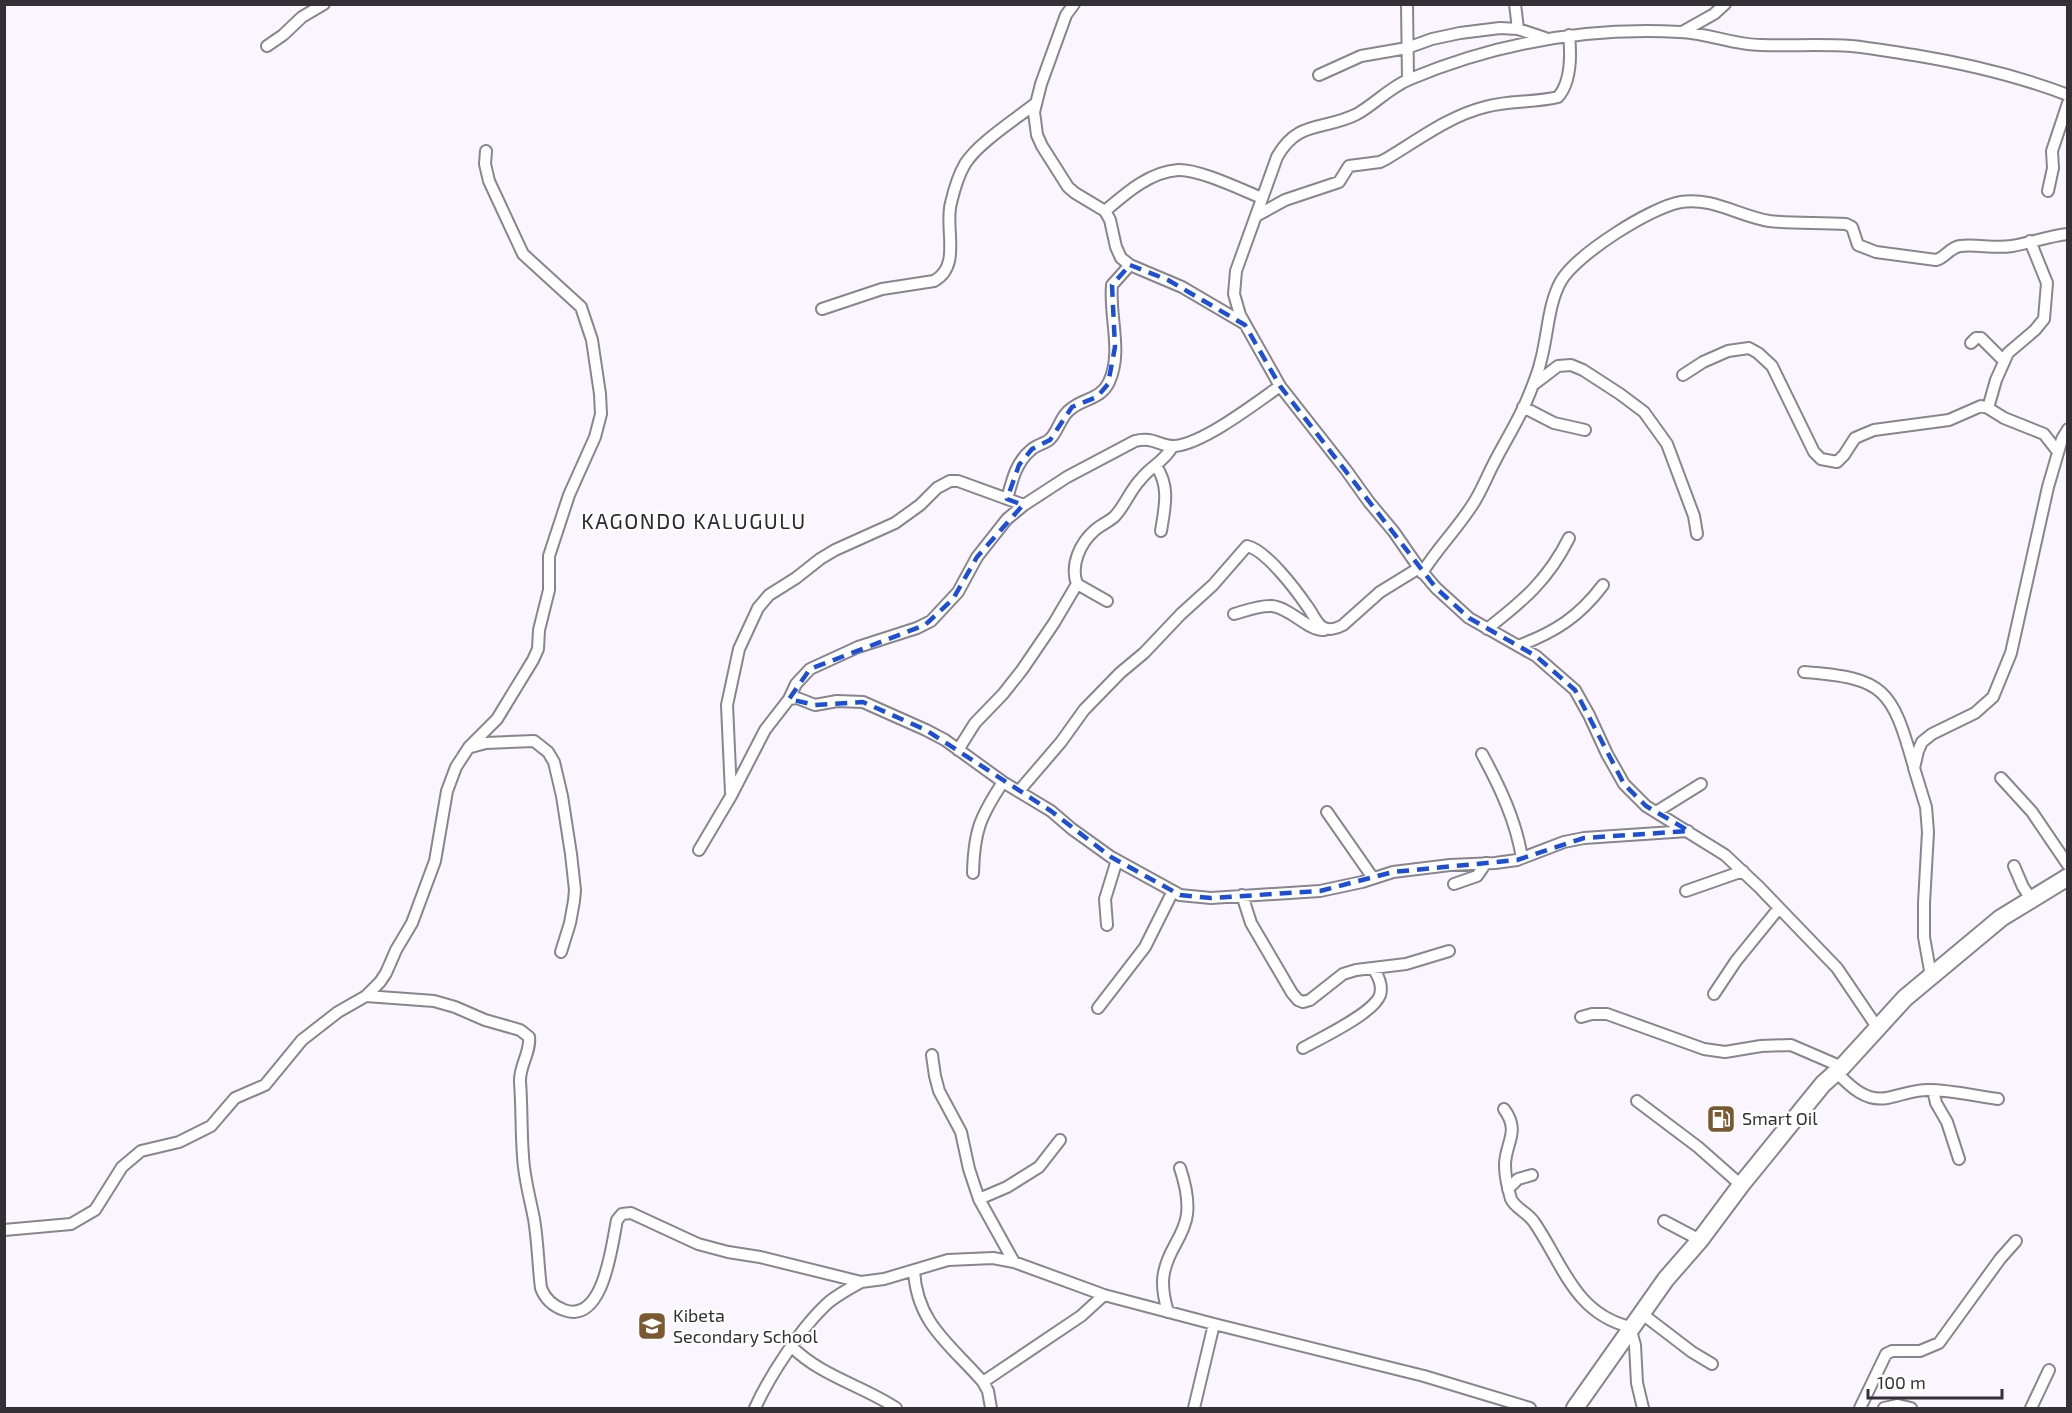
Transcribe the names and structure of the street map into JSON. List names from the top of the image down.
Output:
{
  "districts": ["KAGONDO KALUGULU"],
  "places": {
    "fuel station": ["Smart Oil"],
    "school or university": ["Kibeta Secondary School"]
  },
  "scale_bar": "100 m"
}
